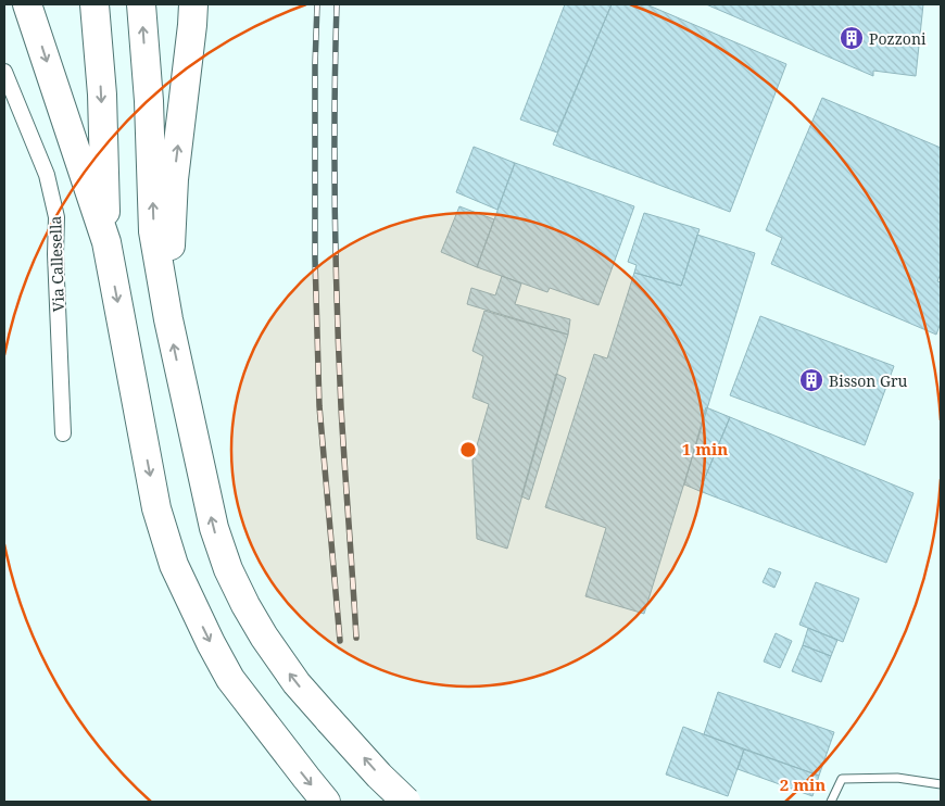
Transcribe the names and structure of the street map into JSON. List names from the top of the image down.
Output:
{
  "streets": {
    "street": ["Via Callesella"]
  },
  "places": {
    "building": ["Pozzoni", "Bisson Gru"]
  },
  "rings": ["1 min", "2 min"]
}
